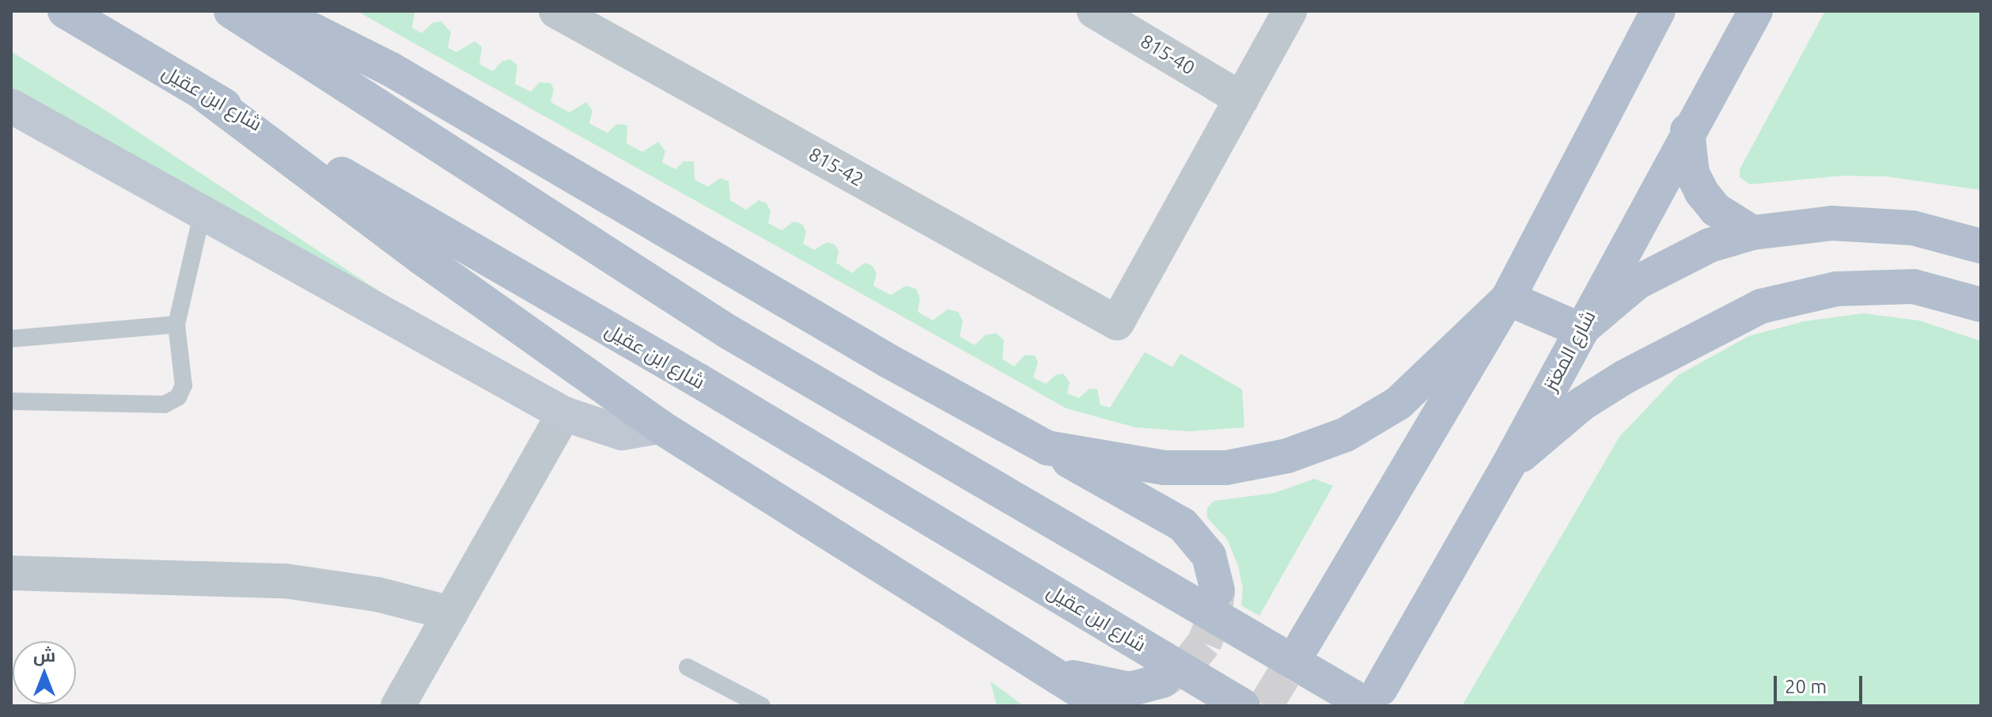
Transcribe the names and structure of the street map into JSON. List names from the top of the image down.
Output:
{
  "streets": {
    "main road": ["شارع ابن عقيل", "شارع المعتز"],
    "street": ["815-40", "815-42"]
  },
  "crossings": [
    ["815-40", "815-42"]
  ],
  "scale_bar": "20 m",
  "north": "top"
}
